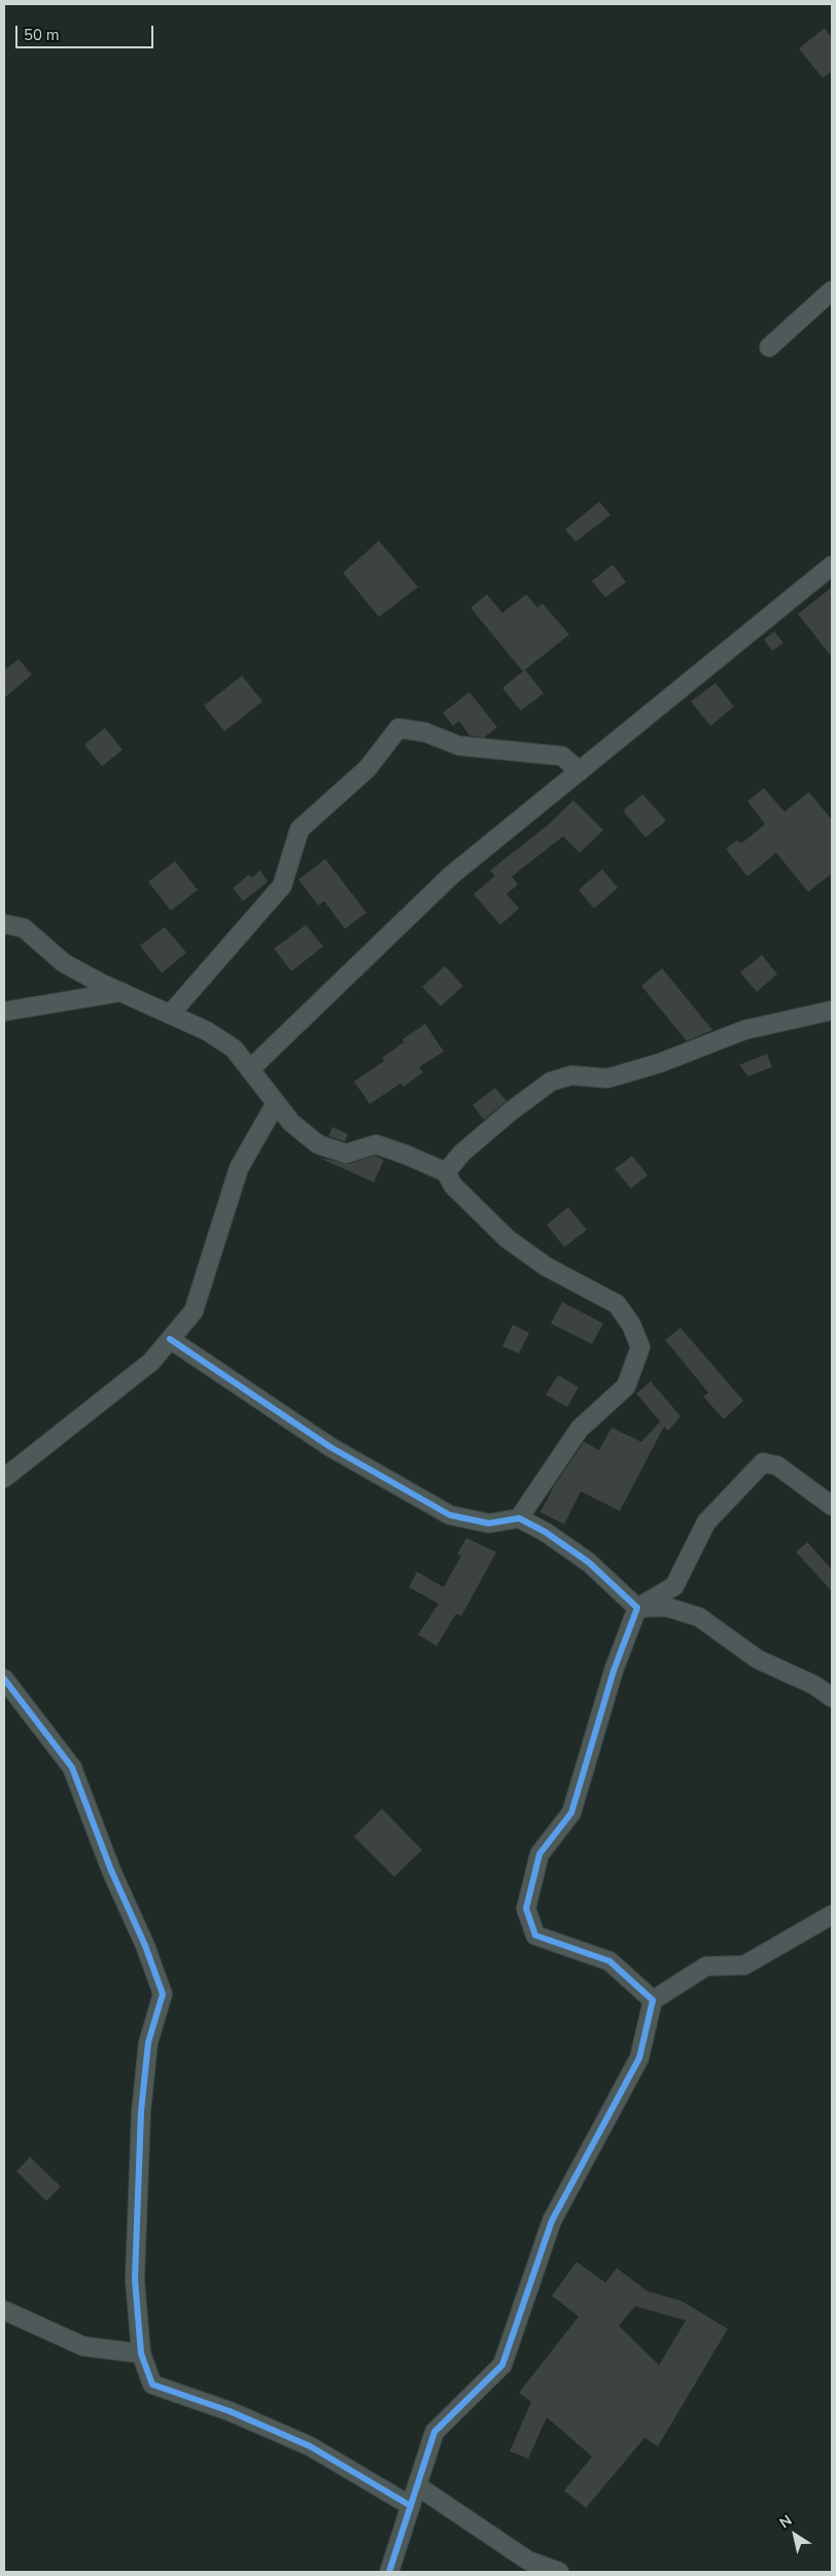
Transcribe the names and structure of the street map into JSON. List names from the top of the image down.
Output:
{
  "scale_bar": "50 m",
  "north": "top left"
}
